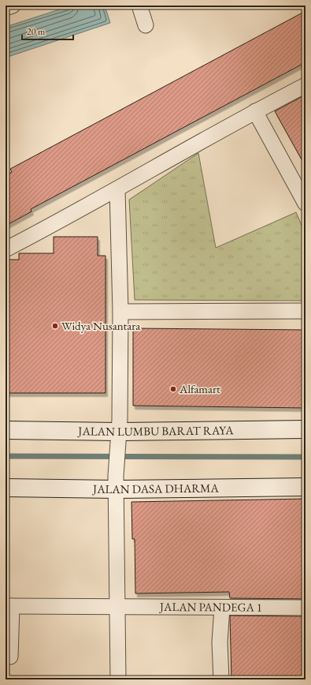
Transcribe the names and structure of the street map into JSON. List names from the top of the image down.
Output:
{
  "streets": {
    "street": ["JALAN LUMBU BARAT RAYA", "JALAN DASA DHARMA", "JALAN PANDEGA 1"]
  },
  "places": ["Widya Nusantara", "Alfamart"],
  "scale_bar": "20 m"
}
